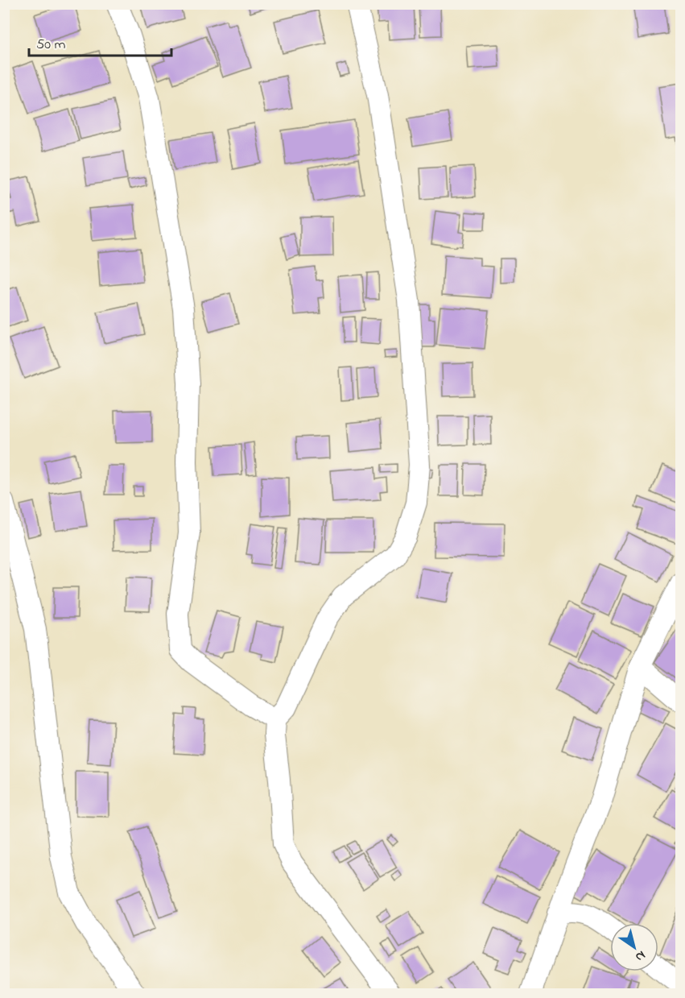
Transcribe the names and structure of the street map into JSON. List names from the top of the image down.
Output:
{
  "scale_bar": "50 m",
  "north": "bottom right"
}
